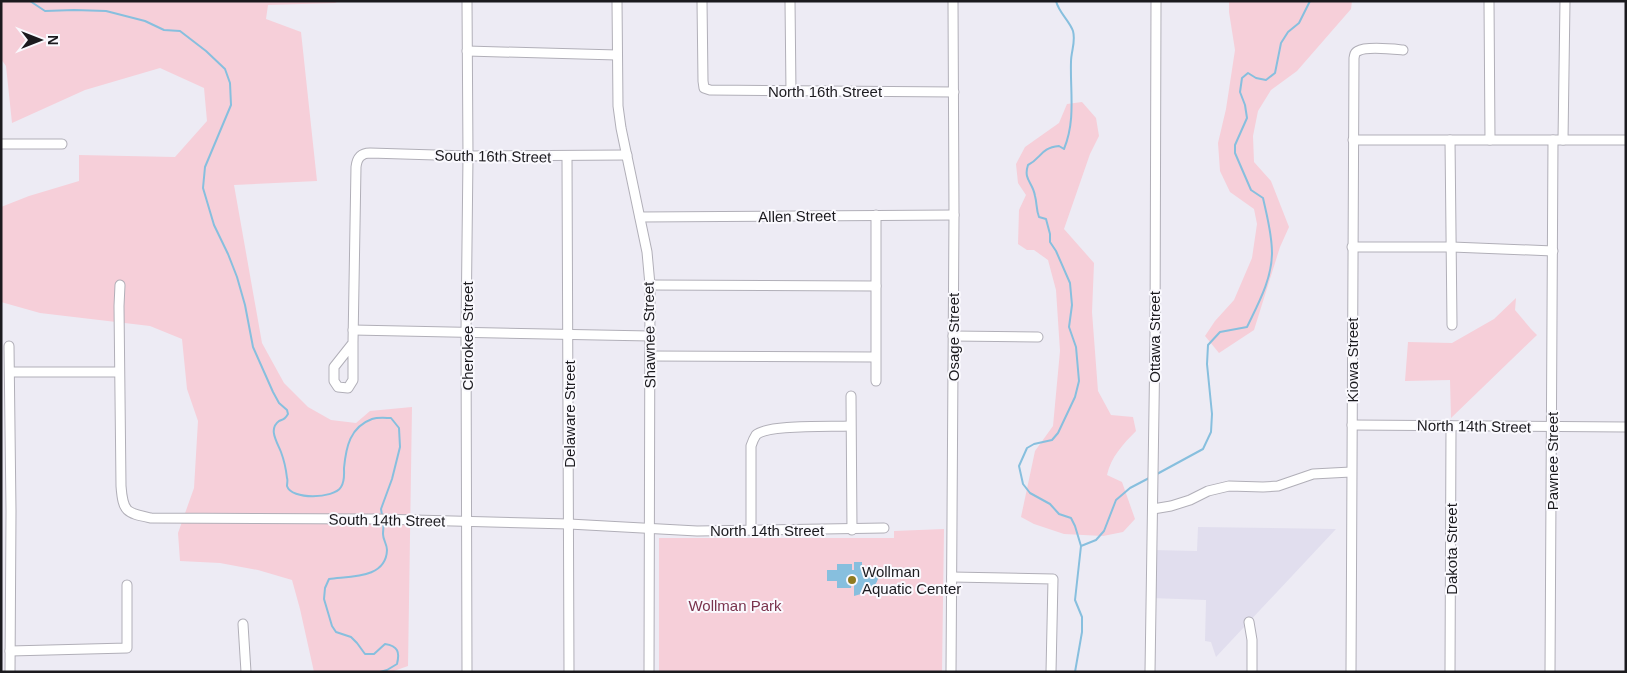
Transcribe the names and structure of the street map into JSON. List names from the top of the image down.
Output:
{
  "streets": {
    "street": [
      "North 16th Street",
      "South 16th Street",
      "Allen Street",
      "Shawnee Street",
      "Cherokee Street",
      "Osage Street",
      "Ottawa Street",
      "Kiowa Street",
      "Delaware Street",
      "North 14th Street",
      "Pawnee Street",
      "South 14th Street",
      "Dakota Street"
    ]
  },
  "crossings": [
    ["North 16th Street", "Osage Street"],
    ["South 16th Street", "Shawnee Street"],
    ["South 16th Street", "Cherokee Street"],
    ["South 16th Street", "Delaware Street"],
    ["Allen Street", "Shawnee Street"],
    ["Allen Street", "Osage Street"],
    ["Shawnee Street", "North 14th Street"],
    ["Shawnee Street", "South 14th Street"],
    ["Cherokee Street", "South 14th Street"],
    ["Kiowa Street", "North 14th Street"],
    ["Delaware Street", "South 14th Street"],
    ["North 14th Street", "Pawnee Street"],
    ["North 14th Street", "South 14th Street"],
    ["North 14th Street", "Dakota Street"]
  ],
  "parks": ["Wollman Park"],
  "places": ["Wollman Aquatic Center"],
  "north": "right"
}
